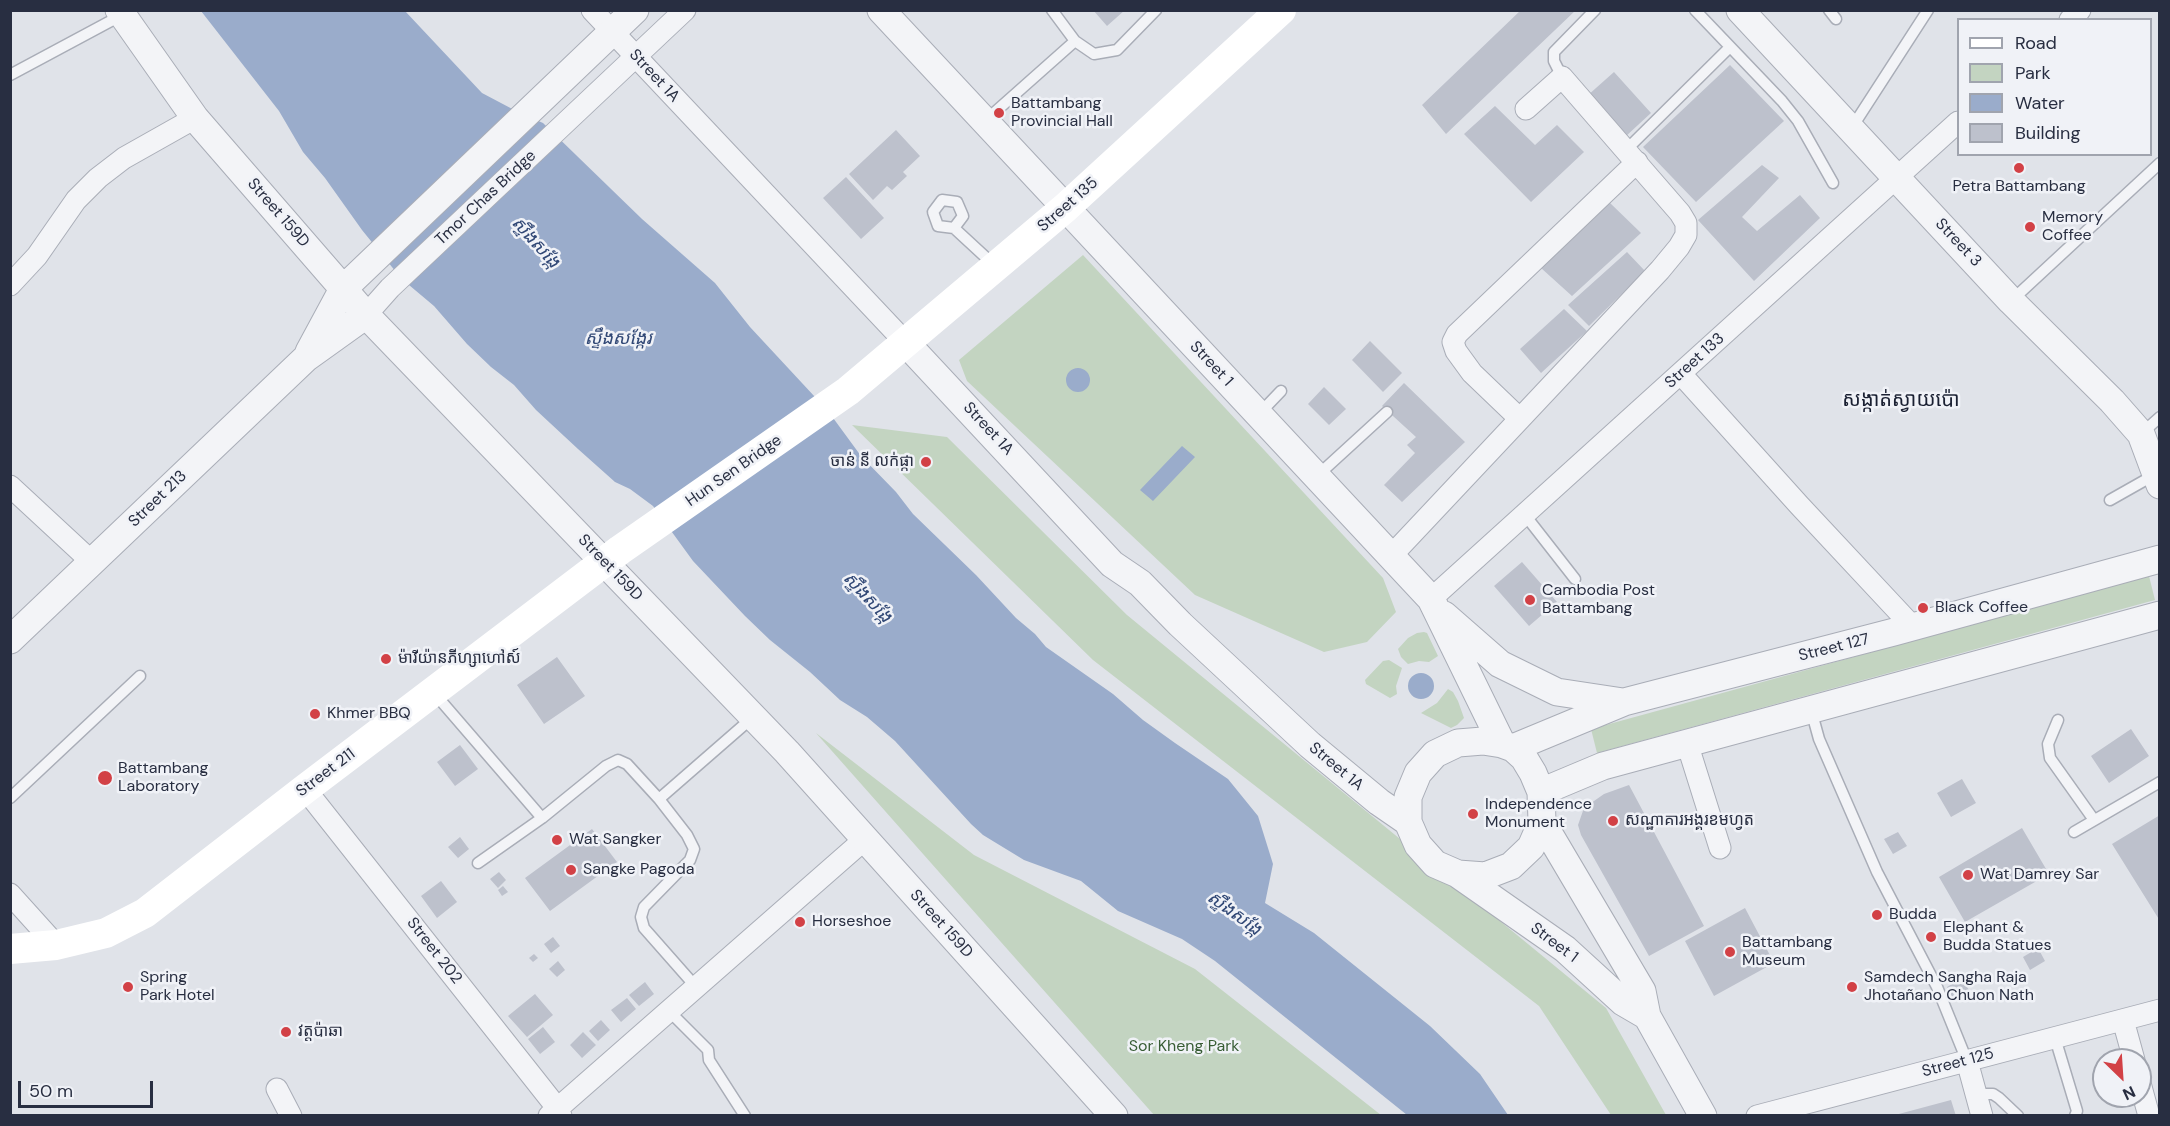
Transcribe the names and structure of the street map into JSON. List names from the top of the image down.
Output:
{
  "streets": {
    "main road": ["Street 135", "Hun Sen Bridge", "Street 211"],
    "street": [
      "Street 1A",
      "Tmor Chas Bridge",
      "Street 159D",
      "Street 3",
      "Street 133",
      "Street 1",
      "Street 213",
      "Street 127",
      "Street 202",
      "Street 125"
    ]
  },
  "crossings": [
    ["Street 1A", "Tmor Chas Bridge"],
    ["Street 1A", "Street 135"],
    ["Street 1A", "Street 1"],
    ["Street 1A", "Street 213"],
    ["Street 1A", "Street 127"],
    ["Tmor Chas Bridge", "Street 213"],
    ["Street 135", "Street 1"],
    ["Street 135", "Hun Sen Bridge"],
    ["Street 159D", "Hun Sen Bridge"],
    ["Street 159D", "Street 213"],
    ["Street 159D", "Street 211"],
    ["Street 3", "Street 133"],
    ["Street 133", "Street 1"],
    ["Street 1", "Street 127"],
    ["Hun Sen Bridge", "Street 211"],
    ["Street 211", "Street 202"]
  ],
  "districts": ["សង្កាត់ស្វាយប៉ោ"],
  "water": ["ស្ទឹងសង្កែ", "ស្ទឹងសង្កែរ"],
  "parks": ["Sor Kheng Park"],
  "places": [
    "Battambang Provincial Hall",
    "Petra Battambang",
    "Memory Coffee",
    "ចាន់ នី លក់ផ្កា",
    "Cambodia Post Battambang",
    "Black Coffee",
    "ម៉ារីយ៉ានភីហ្សាហៅស៍",
    "Khmer BBQ",
    "Battambang Laboratory",
    "Independence Monument",
    "សណ្ឋាគារអង្គរខមហ្វត",
    "Wat Sangker",
    "Sangke Pagoda",
    "Wat Damrey Sar",
    "Budda",
    "Horseshoe",
    "Elephant & Budda Statues",
    "Battambang Museum",
    "Spring Park Hotel",
    "Samdech Sangha Raja Jhotañano Chuon Nath",
    "វត្តប៉ាឆា"
  ],
  "legend": [
    "Road",
    "Park",
    "Water",
    "Building"
  ],
  "scale_bar": "50 m",
  "north": "bottom right"
}
